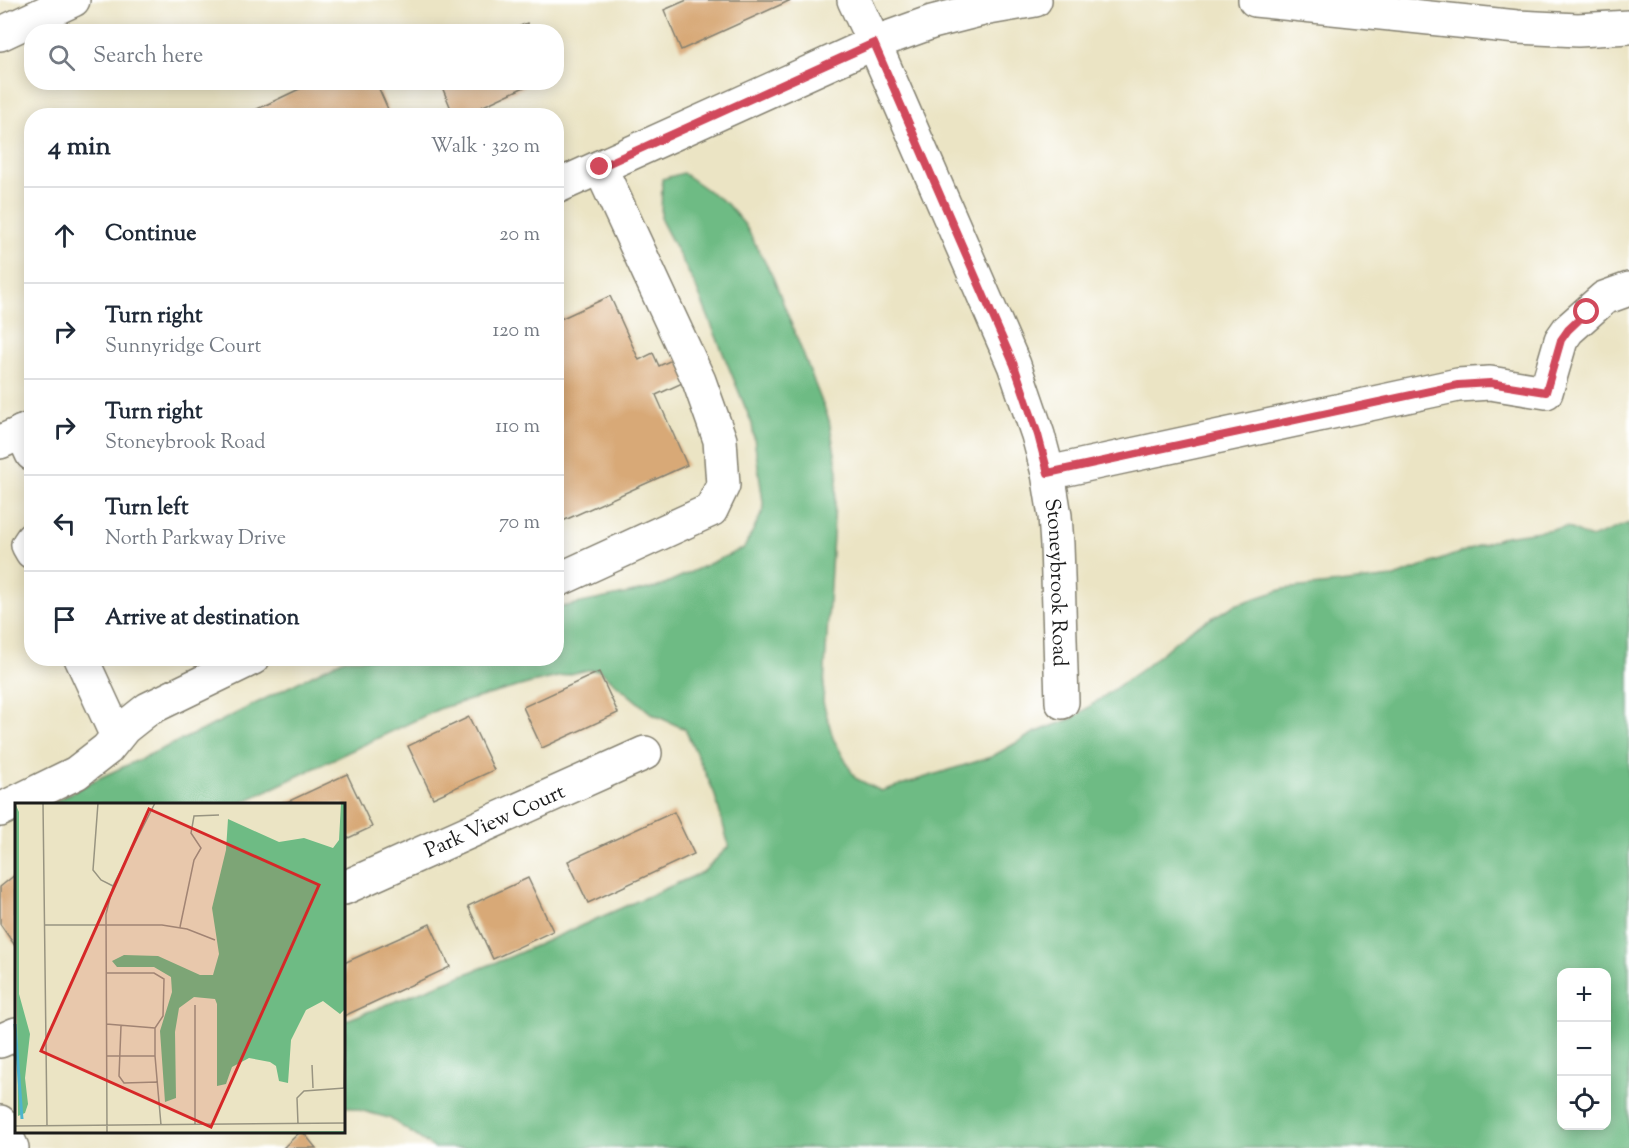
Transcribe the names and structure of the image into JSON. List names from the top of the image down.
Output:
{
  "streets": {
    "street": ["Stoneybrook Road", "Park View Court"]
  },
  "page": {
    "search": "Search here",
    "heading": ["4 min", "Walk · 320 m"],
    "list": [
      ["Continue", "20 m"],
      ["Turn right", "Sunnyridge Court", "120 m"],
      ["Turn right", "Stoneybrook Road", "110 m"],
      ["Turn left", "North Parkway Drive", "70 m"],
      "Arrive at destination"
    ],
    "map_buttons": ["+", "−"]
  }
}
